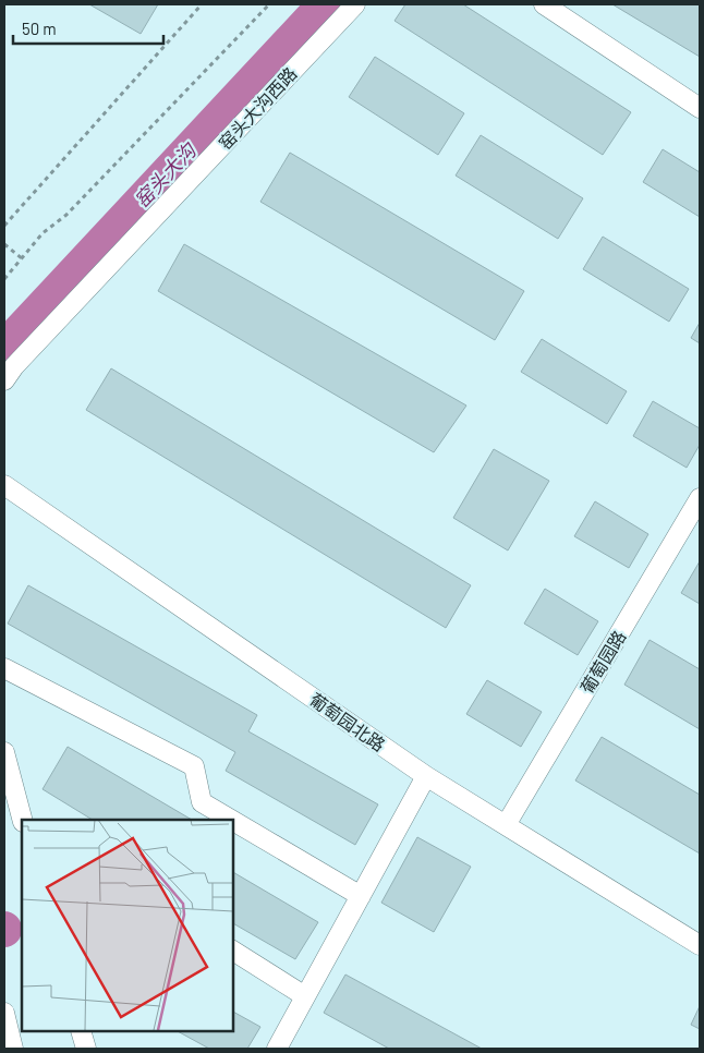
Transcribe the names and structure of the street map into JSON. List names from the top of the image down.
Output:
{
  "streets": {
    "street": ["窑头大沟西路", "葡萄园路", "葡萄园北路"]
  },
  "crossings": [
    ["葡萄园路", "葡萄园北路"]
  ],
  "water": ["窑头大沟"],
  "scale_bar": "50 m"
}
